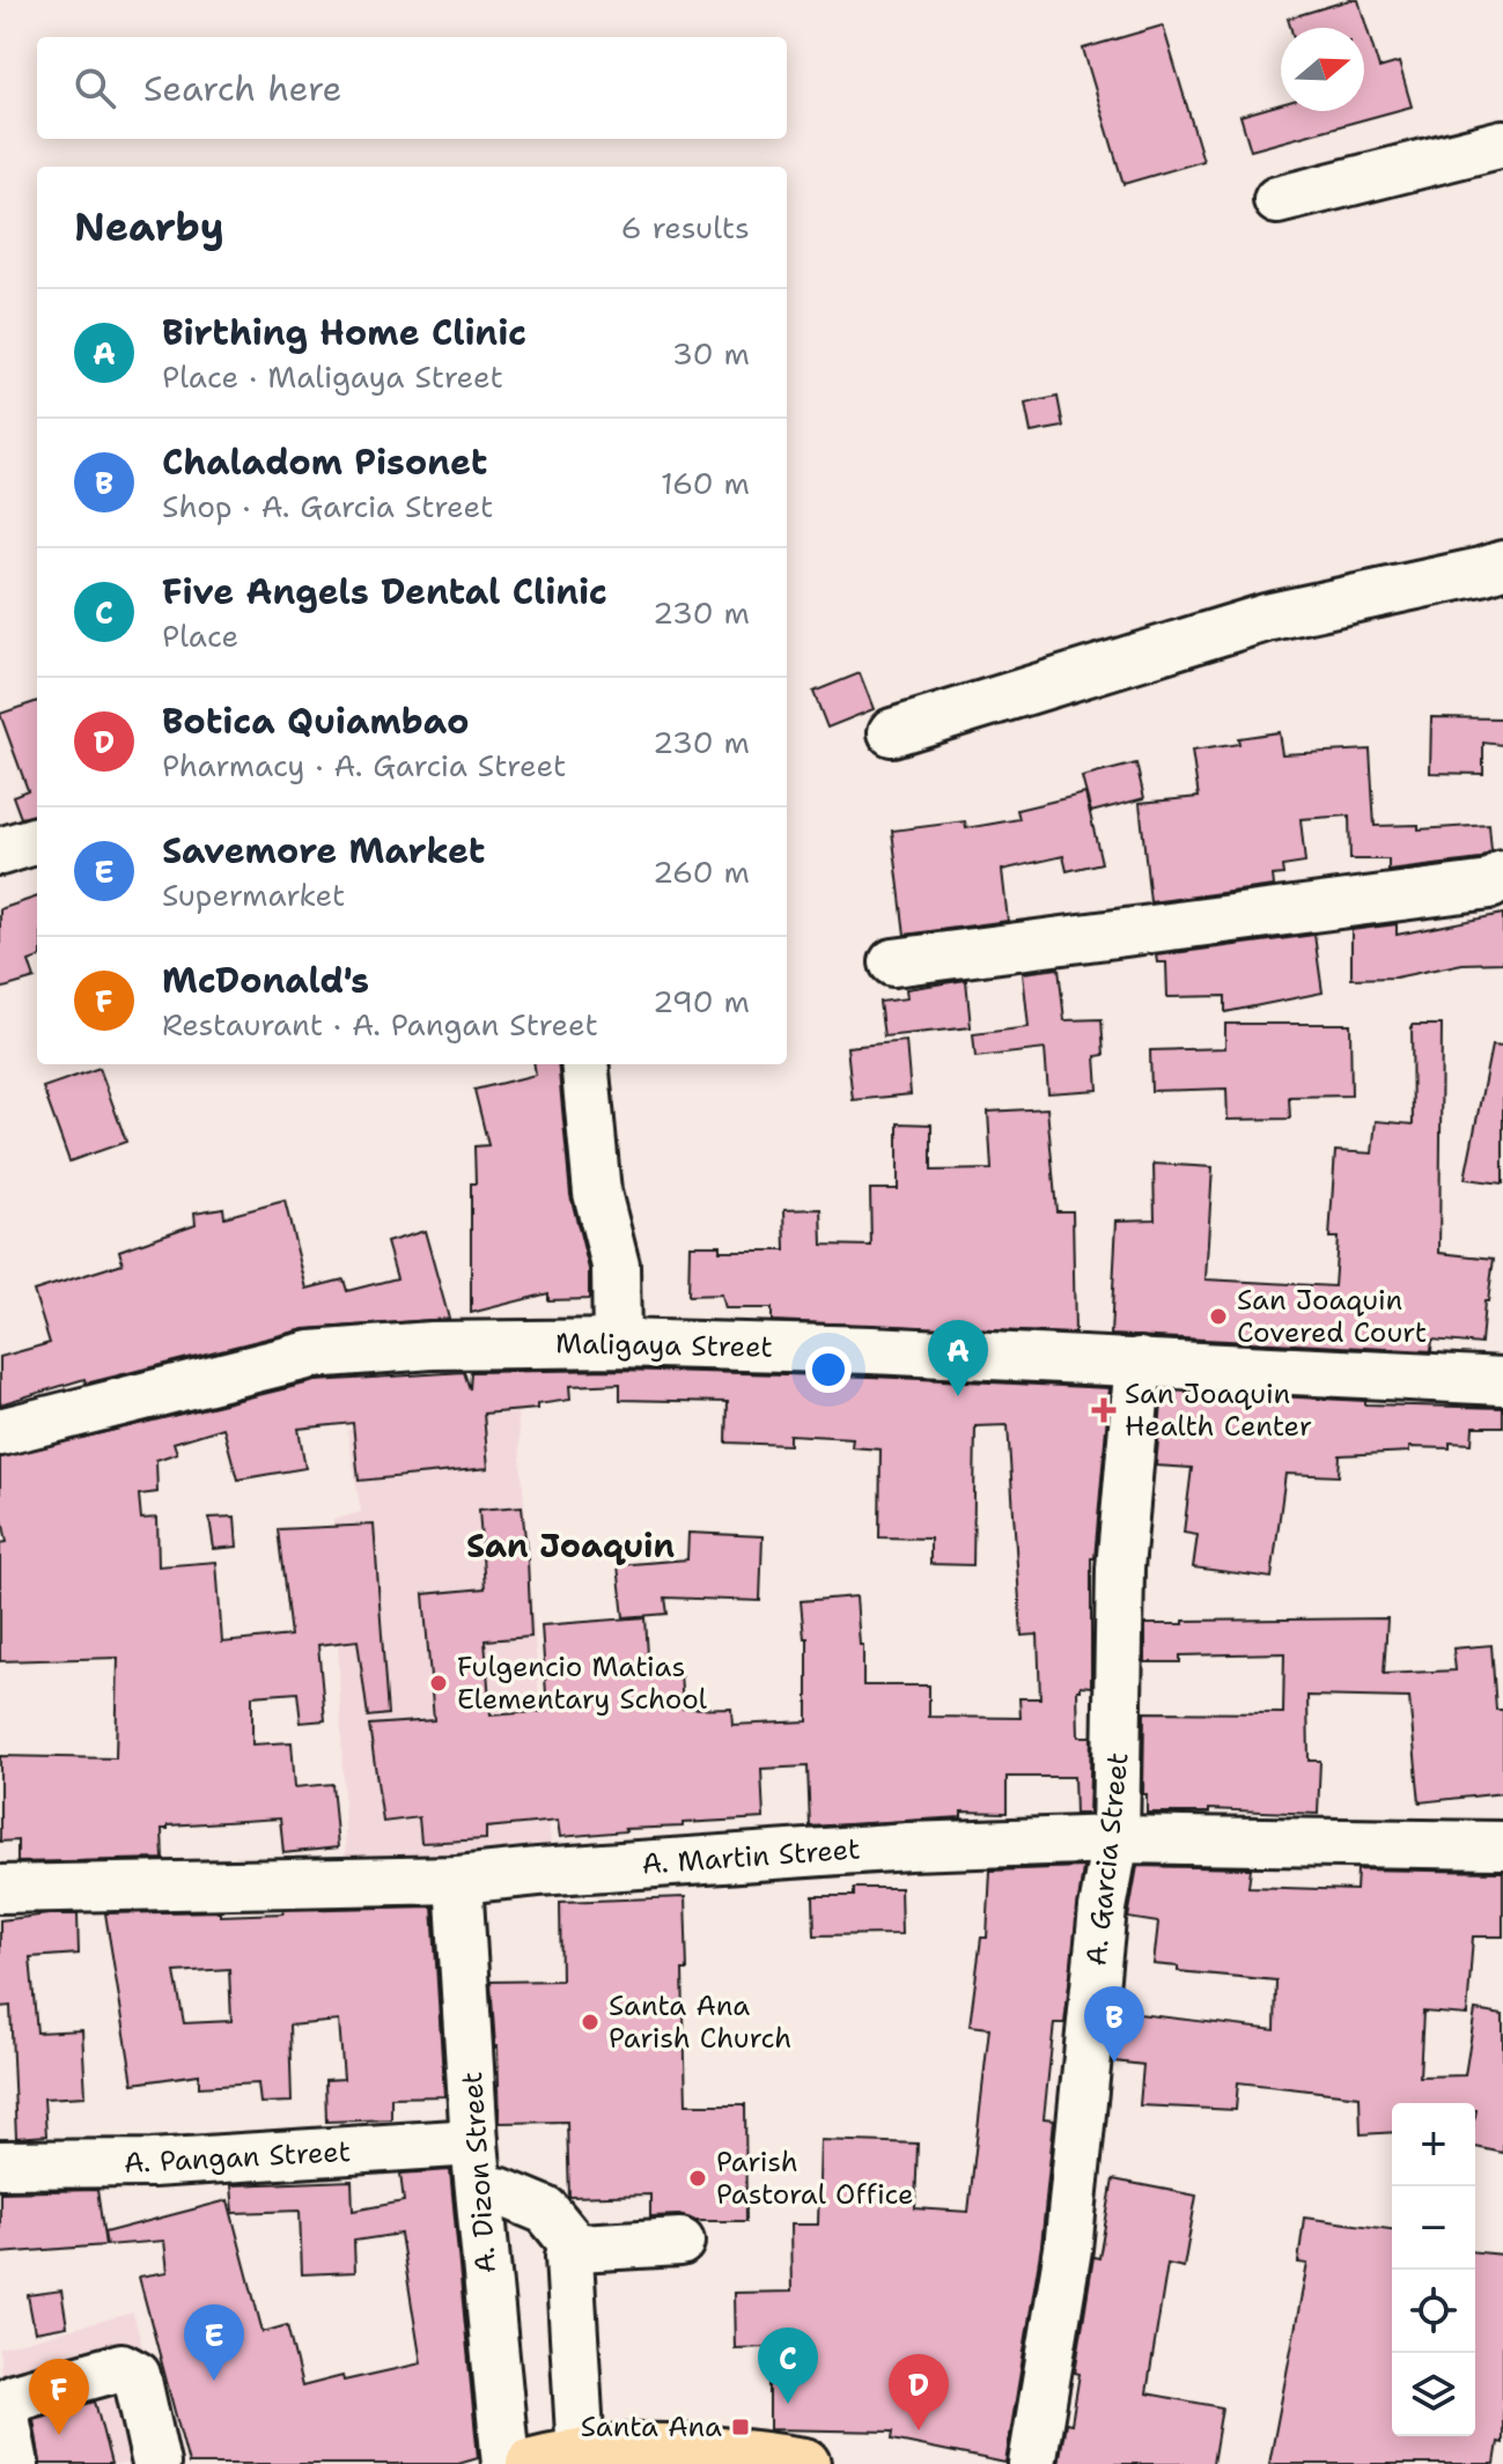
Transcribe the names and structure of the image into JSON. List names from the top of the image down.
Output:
{
  "streets": {
    "street": [
      "Maligaya Street",
      "A. Martin Street",
      "A. Garcia Street",
      "A. Pangan Street",
      "A. Dizon Street"
    ]
  },
  "crossings": [
    ["Maligaya Street", "A. Garcia Street"],
    ["A. Martin Street", "A. Garcia Street"],
    ["A. Martin Street", "A. Dizon Street"],
    ["A. Pangan Street", "A. Dizon Street"]
  ],
  "districts": ["San Joaquin"],
  "places": {
    "other": [
      "San Joaquin Covered Court",
      "Fulgencio Matias Elementary School",
      "Santa Ana Parish Church",
      "Parish Pastoral Office"
    ],
    "health": ["San Joaquin Health Center"],
    "transit": ["Santa Ana"]
  },
  "north": "right",
  "page": {
    "search": "Search here",
    "heading": ["Nearby", "6 results"],
    "list": [
      {
        "mark": "A",
        "name": "Birthing Home Clinic",
        "note": "Place · Maligaya Street",
        "value": "30 m"
      },
      {
        "mark": "B",
        "name": "Chaladom Pisonet",
        "note": "Shop · A. Garcia Street",
        "value": "160 m"
      },
      {
        "mark": "C",
        "name": "Five Angels Dental Clinic",
        "note": "Place",
        "value": "230 m"
      },
      {
        "mark": "D",
        "name": "Botica Quiambao",
        "note": "Pharmacy · A. Garcia Street",
        "value": "230 m"
      },
      {
        "mark": "E",
        "name": "Savemore Market",
        "note": "Supermarket",
        "value": "260 m"
      },
      {
        "mark": "F",
        "name": "McDonald's",
        "note": "Restaurant · A. Pangan Street",
        "value": "290 m"
      }
    ],
    "pins": [
      "A",
      "B",
      "E",
      "C",
      "D",
      "F"
    ],
    "map_buttons": ["+", "−"]
  }
}
